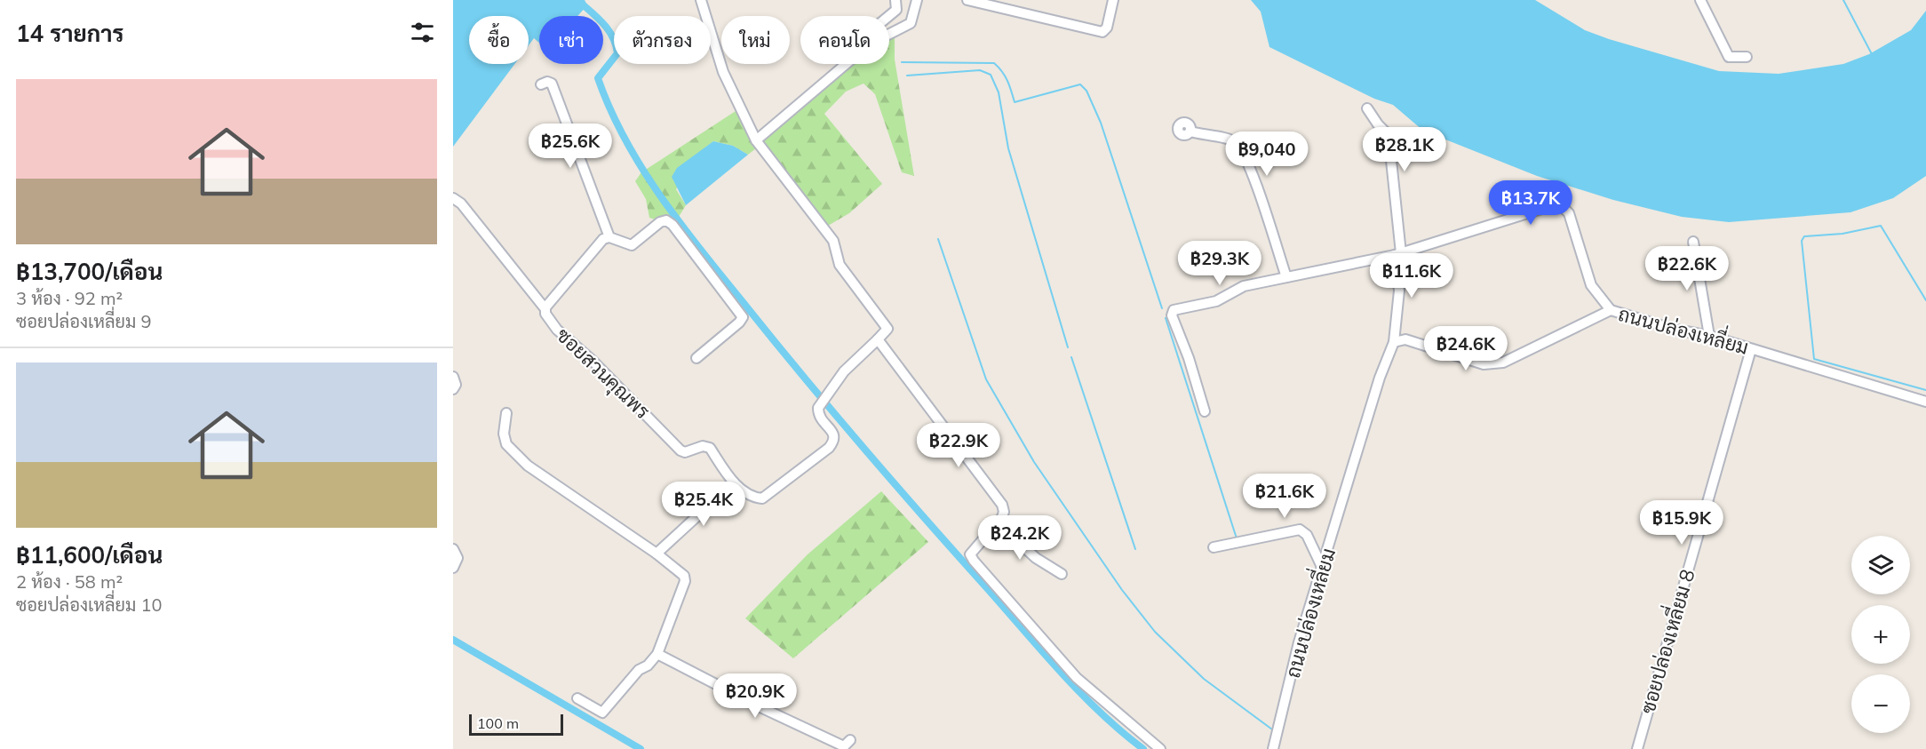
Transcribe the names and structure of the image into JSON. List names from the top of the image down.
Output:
{
  "streets": {
    "street": ["ถนนปล่องเหลี่ยม", "ซอยสวนคุณพร", "ซอยปล่องเหลี่ยม 8"]
  },
  "crossings": [
    ["ถนนปล่องเหลี่ยม", "ซอยปล่องเหลี่ยม 8"]
  ],
  "scale_bar": "100 m",
  "page": {
    "heading": "14 รายการ",
    "chip": [
      "ซื้อ",
      "เช่า",
      "ตัวกรอง",
      "ใหม่",
      "คอนโด"
    ],
    "list": [
      {
        "name": "฿13,700/เดือน",
        "note": "3 ห้อง · 92 m² · ซอยปล่องเหลี่ยม 9"
      },
      {
        "name": "฿11,600/เดือน",
        "note": "2 ห้อง · 58 m² · ซอยปล่องเหลี่ยม 10"
      }
    ],
    "price": [
      "฿25.6K",
      "฿28.1K",
      "฿9,040",
      "฿13.7K",
      "฿29.3K",
      "฿22.6K",
      "฿11.6K",
      "฿24.6K",
      "฿22.9K",
      "฿21.6K",
      "฿25.4K",
      "฿15.9K",
      "฿24.2K",
      "฿20.9K"
    ],
    "map_buttons": ["+", "−"],
    "scale": "100 m"
  }
}
